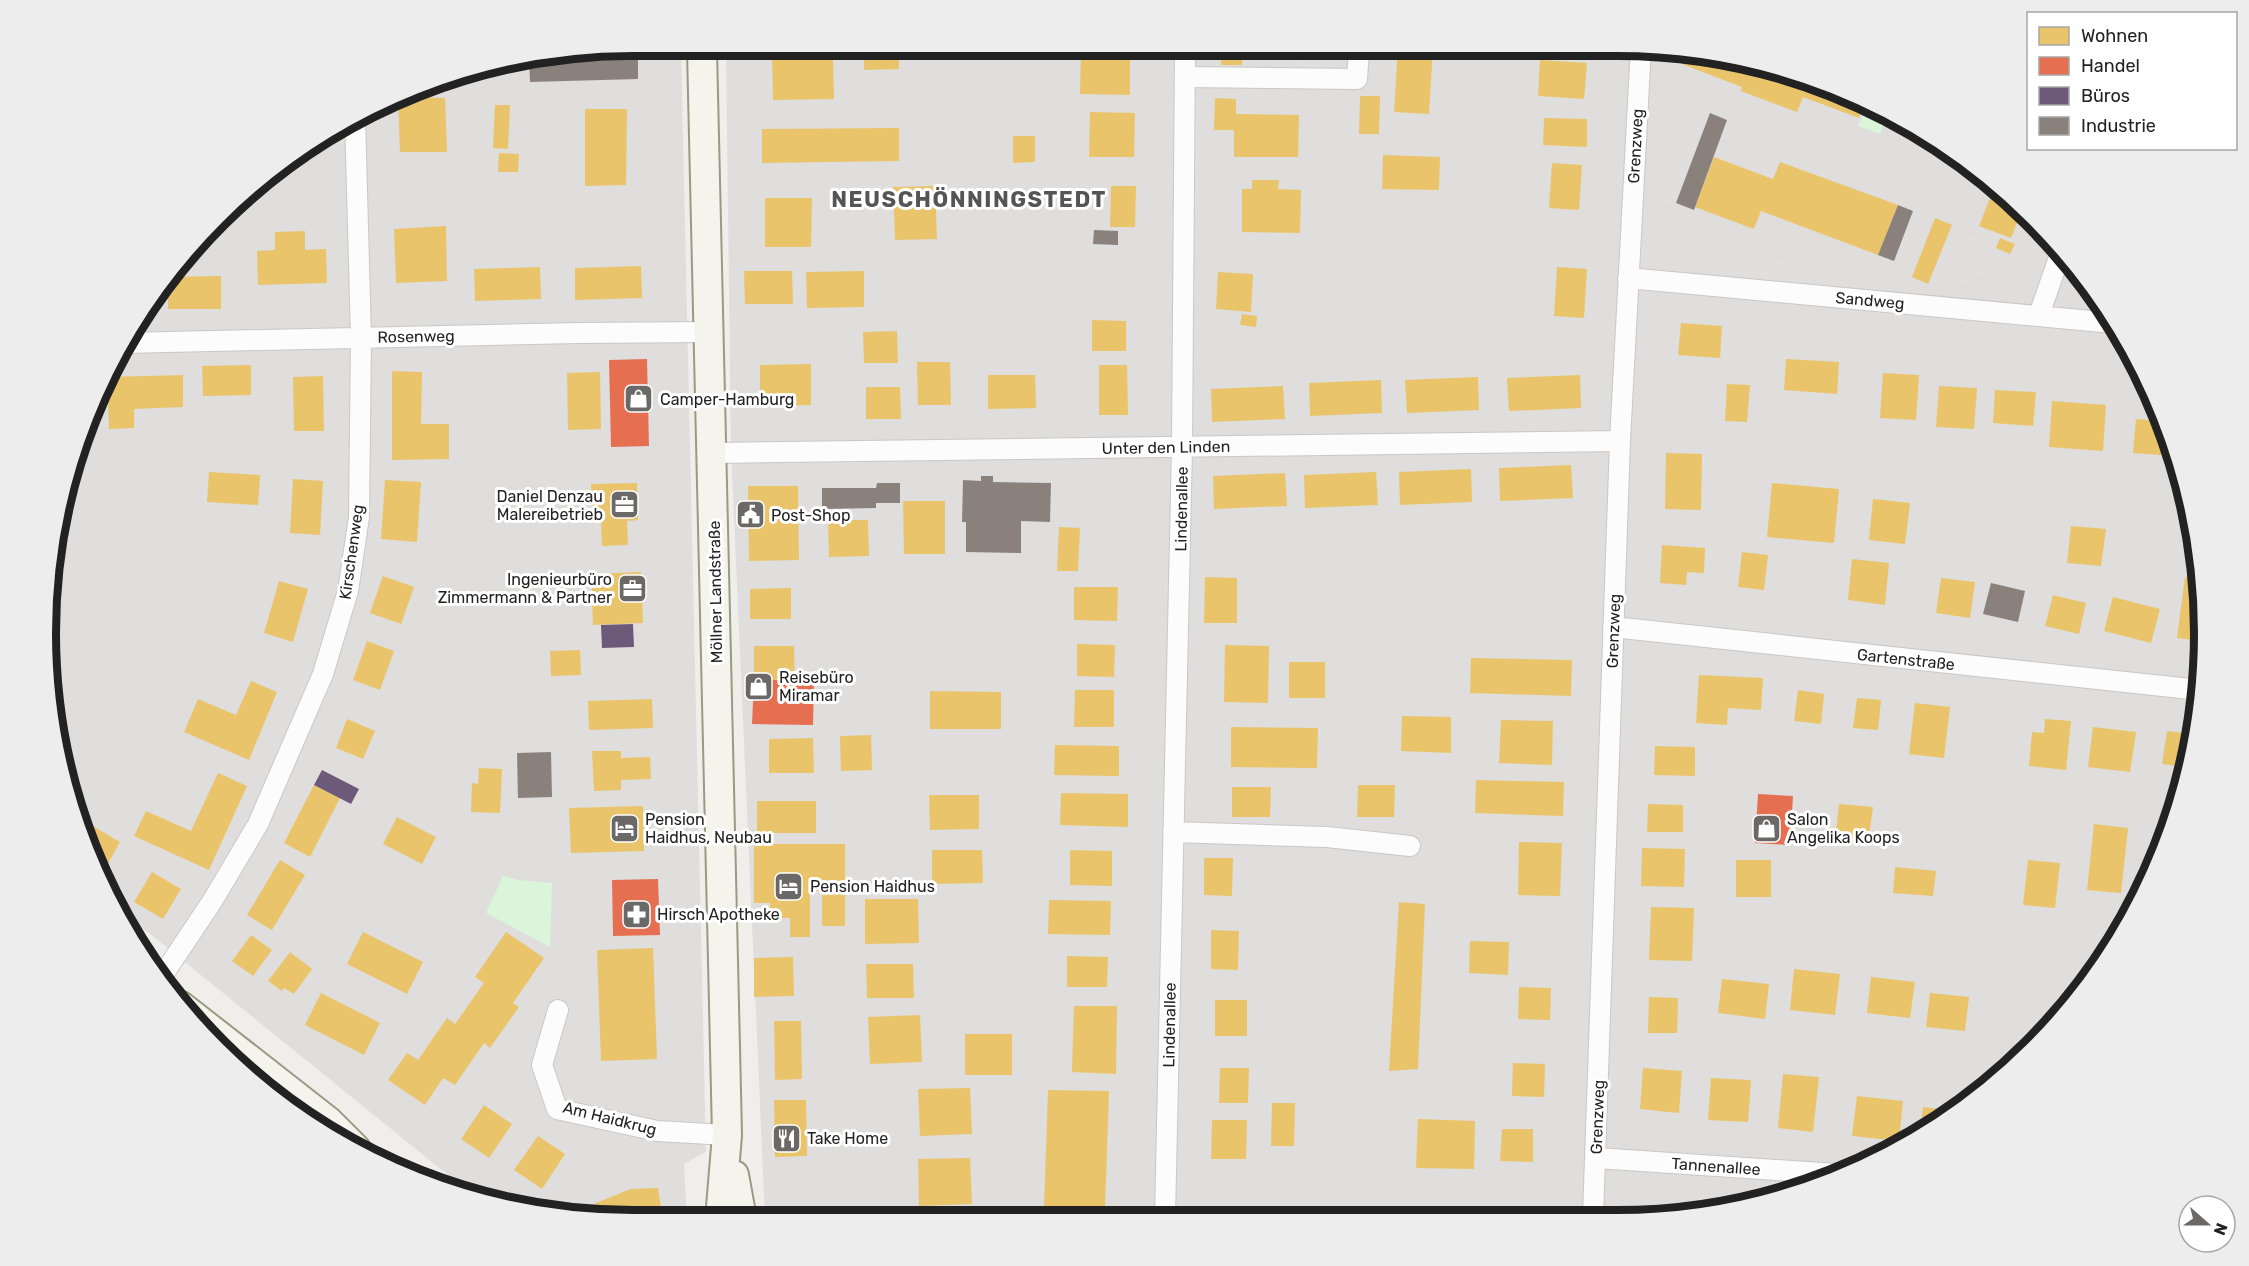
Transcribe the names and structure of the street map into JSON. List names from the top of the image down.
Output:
{
  "streets": {
    "main road": ["Möllner Landstraße"],
    "street": [
      "Grenzweg",
      "Sandweg",
      "Rosenweg",
      "Unter den Linden",
      "Lindenallee",
      "Kirschenweg",
      "Gartenstraße",
      "Am Haidkrug",
      "Tannenallee"
    ]
  },
  "crossings": [
    ["Grenzweg", "Sandweg"],
    ["Grenzweg", "Unter den Linden"],
    ["Grenzweg", "Gartenstraße"],
    ["Grenzweg", "Tannenallee"],
    ["Rosenweg", "Kirschenweg"],
    ["Rosenweg", "Möllner Landstraße"],
    ["Unter den Linden", "Lindenallee"],
    ["Unter den Linden", "Möllner Landstraße"],
    ["Möllner Landstraße", "Am Haidkrug"]
  ],
  "districts": ["NEUSCHÖNNINGSTEDT"],
  "places": {
    "shop": ["Camper-Hamburg", "Reisebüro Miramar", "Salon Angelika Koops"],
    "office": ["Daniel Denzau Malereibetrieb", "Ingenieurbüro Zimmermann & Partner"],
    "public building": ["Post-Shop"],
    "hotel": ["Pension Haidhus, Neubau", "Pension Haidhus"],
    "pharmacy": ["Hirsch Apotheke"],
    "restaurant": ["Take Home"]
  },
  "legend": [
    "Wohnen",
    "Handel",
    "Büros",
    "Industrie"
  ],
  "north": "right"
}
